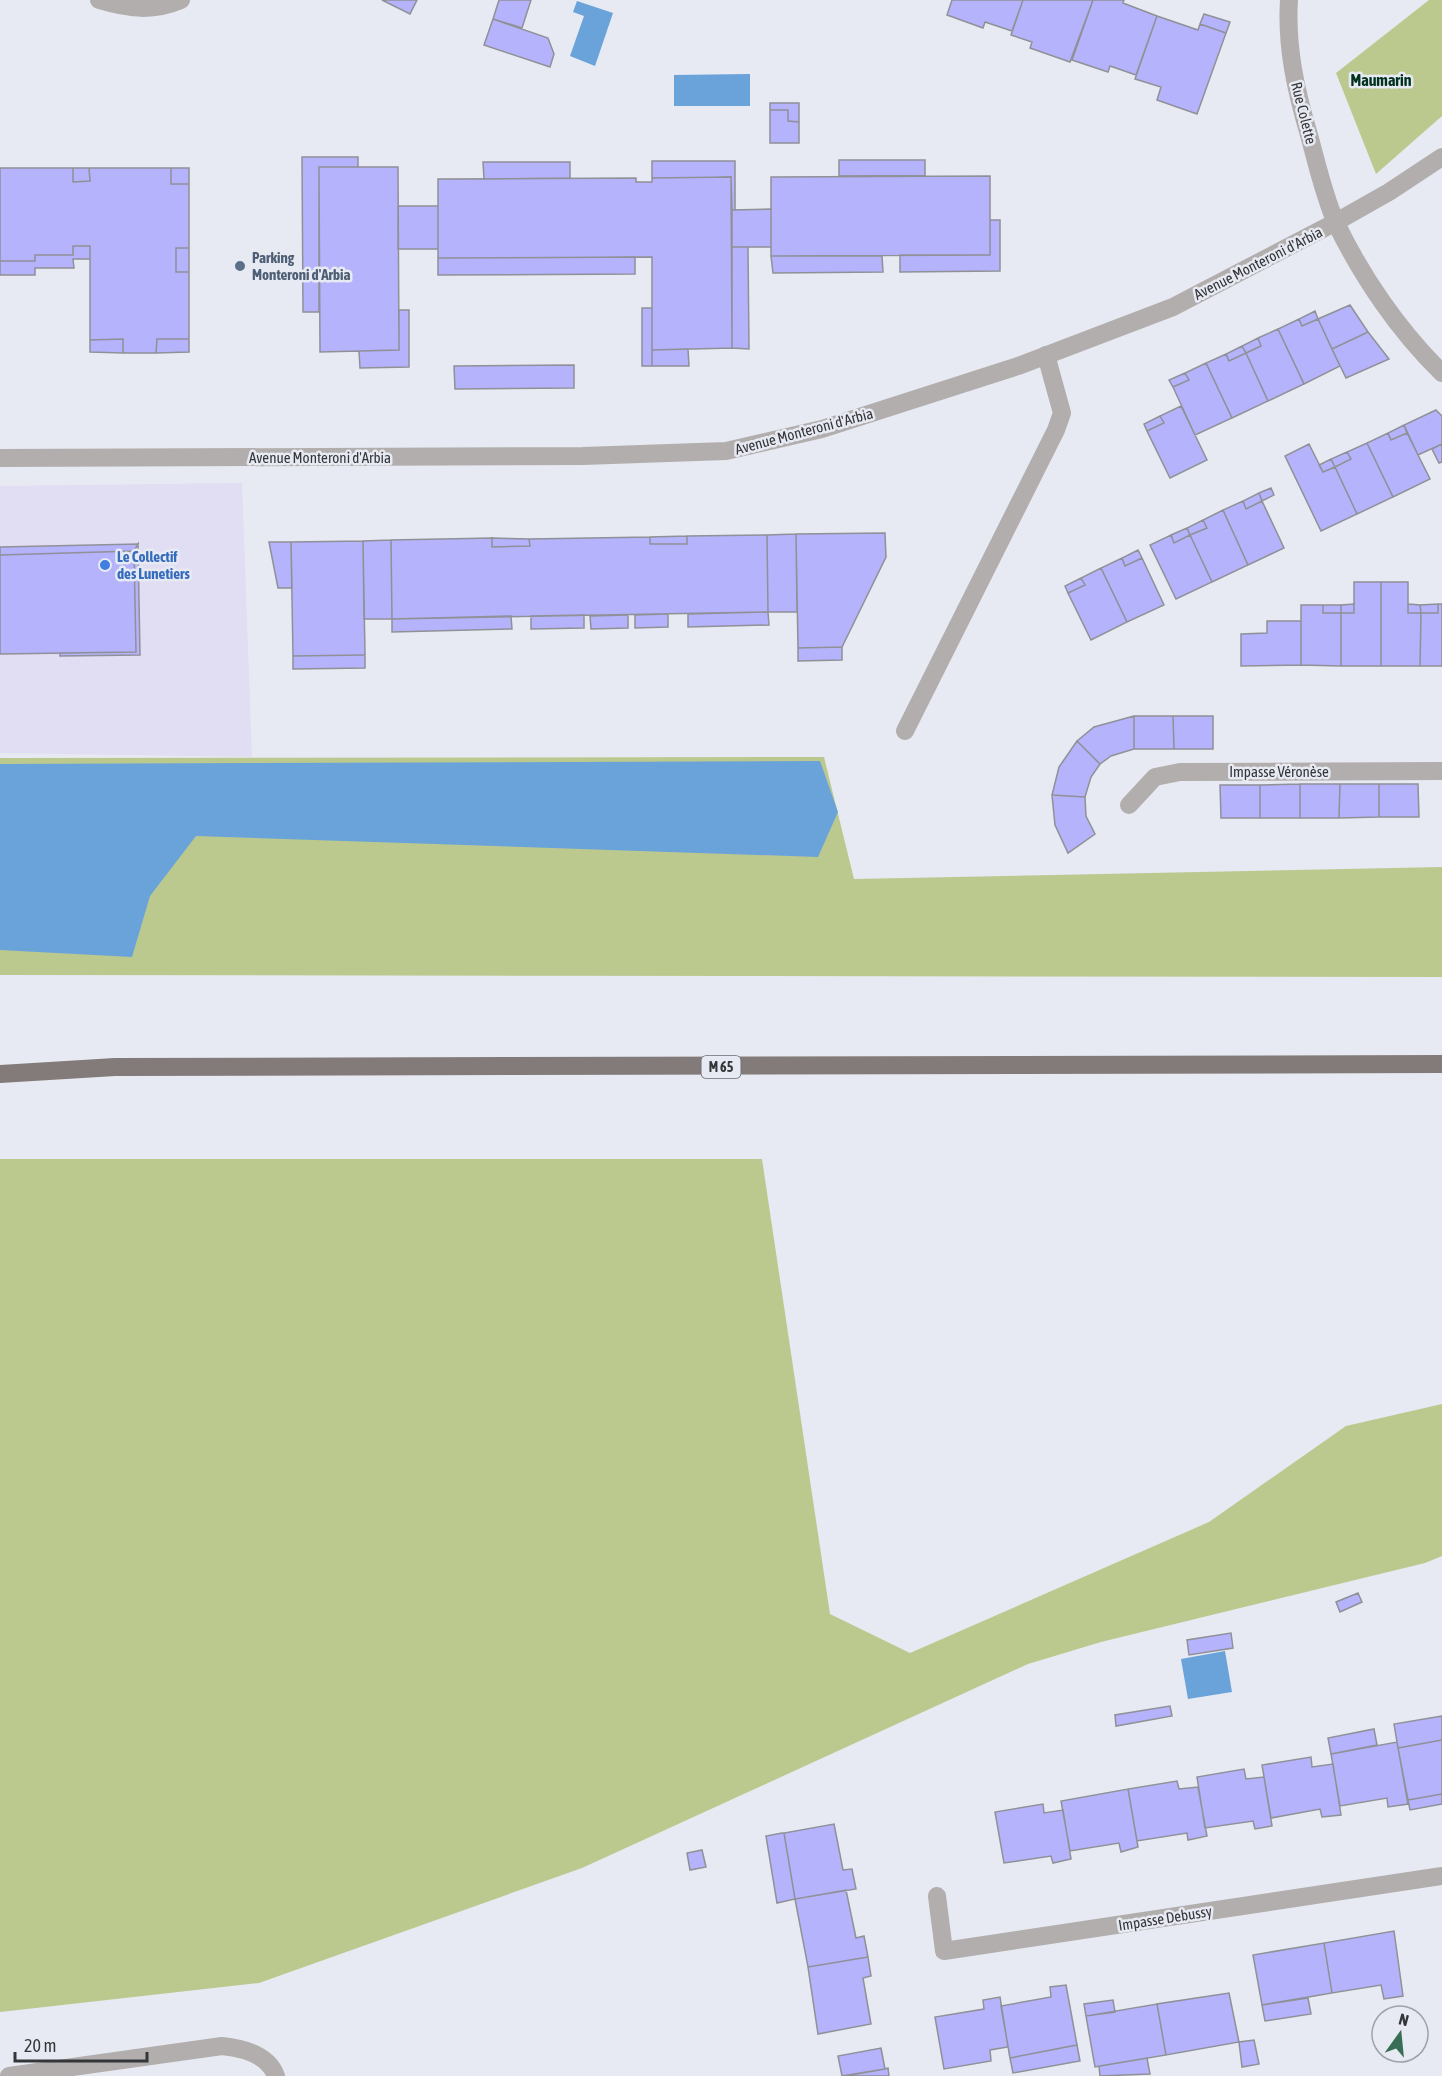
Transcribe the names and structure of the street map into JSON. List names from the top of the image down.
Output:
{
  "streets": {
    "main road": ["M 65"],
    "street": [
      "Rue Colette",
      "Avenue Monteroni d'Arbia",
      "Impasse Véronèse",
      "Impasse Debussy"
    ]
  },
  "crossings": [
    ["Rue Colette", "Avenue Monteroni d'Arbia"]
  ],
  "districts": ["Maumarin"],
  "places": ["Parking Monteroni d'Arbia", "Le Collectif des Lunetiers"],
  "scale_bar": "20 m",
  "north": "top"
}
